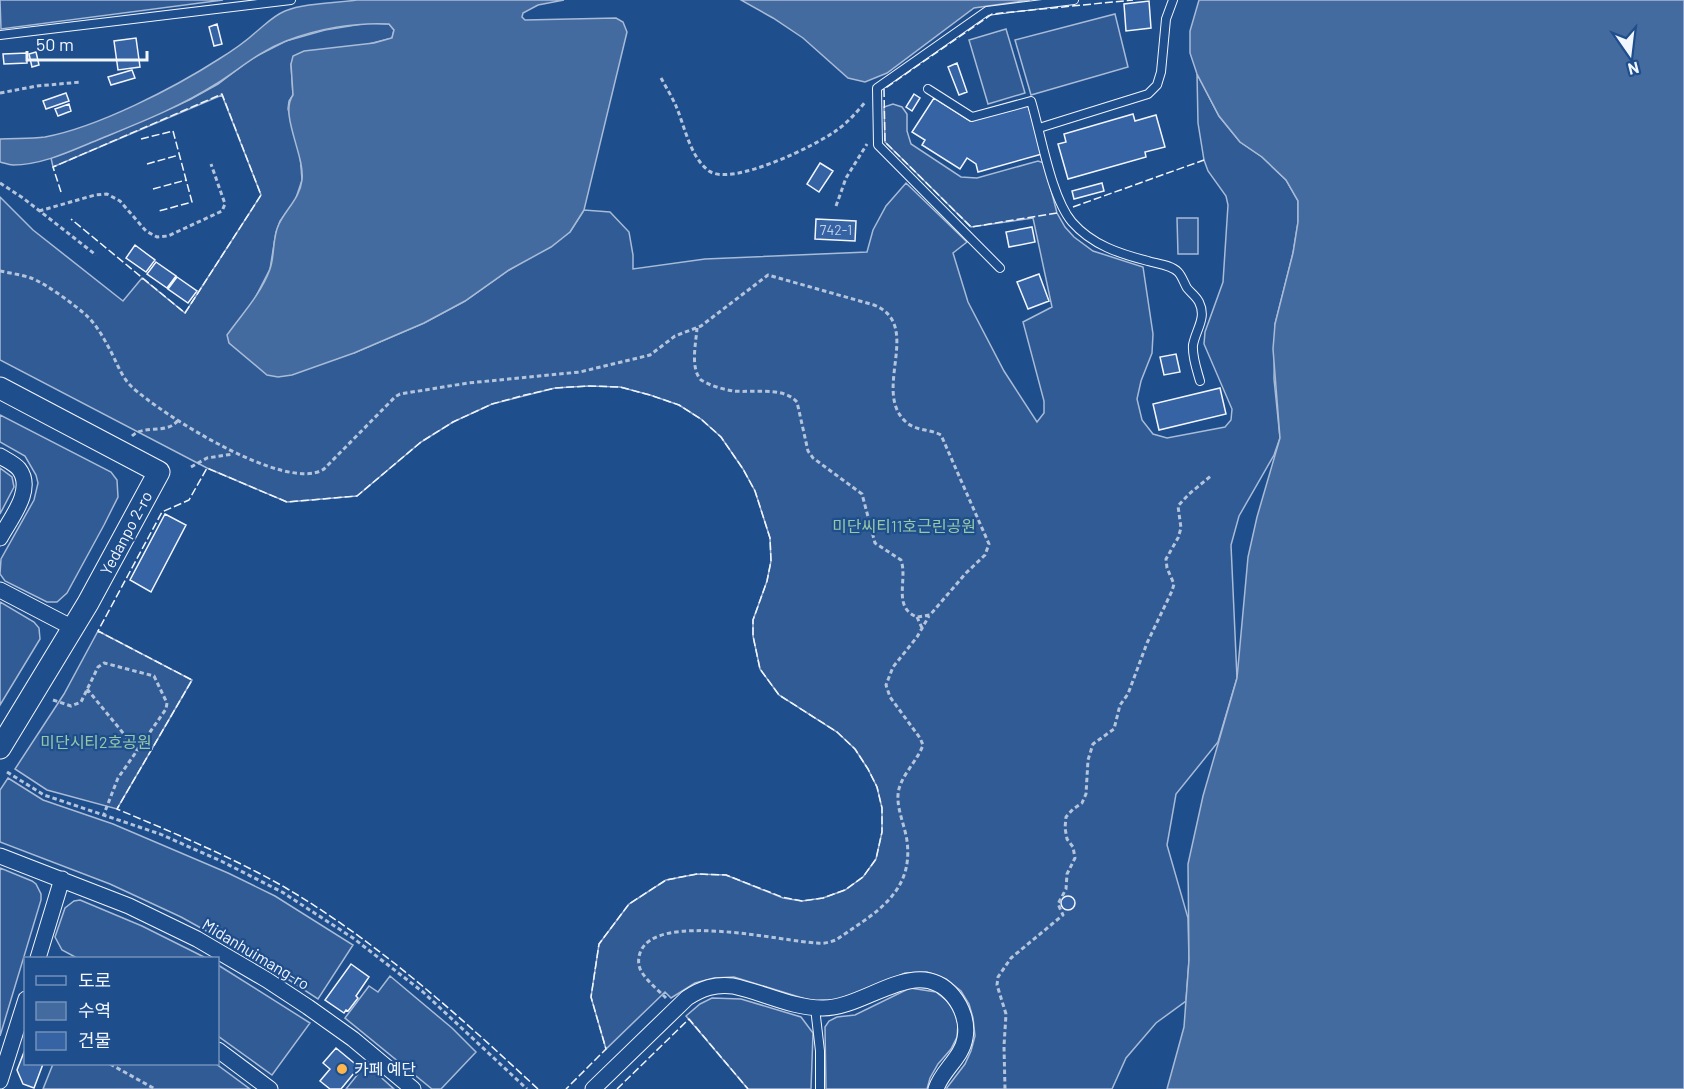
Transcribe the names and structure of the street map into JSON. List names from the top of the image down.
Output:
{
  "streets": {
    "street": ["Yedanpo 2-ro", "Midanhuimang-ro"]
  },
  "parks": ["미단씨티11호근린공원", "미단시티2호공원"],
  "places": ["카페 예단"],
  "house_numbers": ["742-1"],
  "legend": ["도로", "수역", "건물"],
  "scale_bar": "50 m",
  "north": "bottom"
}
